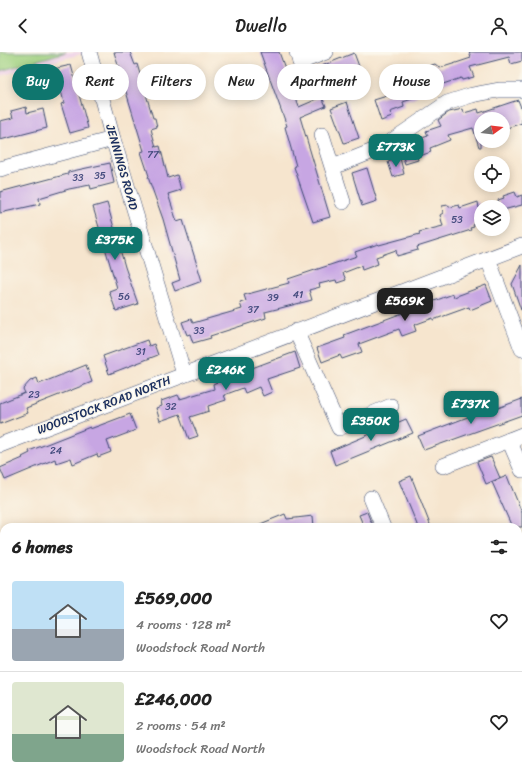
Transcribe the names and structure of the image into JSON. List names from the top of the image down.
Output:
{
  "streets": {
    "street": ["JENNINGS ROAD", "WOODSTOCK ROAD NORTH"]
  },
  "crossings": [
    ["JENNINGS ROAD", "WOODSTOCK ROAD NORTH"]
  ],
  "house_numbers": [
    "77",
    "35",
    "33",
    "53",
    "41",
    "56",
    "39",
    "37",
    "33",
    "31",
    "23",
    "32",
    "24"
  ],
  "north": "right",
  "page": {
    "header": "Dwello",
    "chip": [
      "Buy",
      "Rent",
      "Filters",
      "New",
      "Apartment",
      "House"
    ],
    "price": [
      "£773K",
      "£375K",
      "£569K",
      "£246K",
      "£737K",
      "£350K"
    ],
    "heading": "6 homes",
    "list": [
      {
        "name": "£569,000",
        "note": "4 rooms · 128 m² · Woodstock Road North"
      },
      {
        "name": "£246,000",
        "note": "2 rooms · 54 m² · Woodstock Road North"
      }
    ]
  }
}
